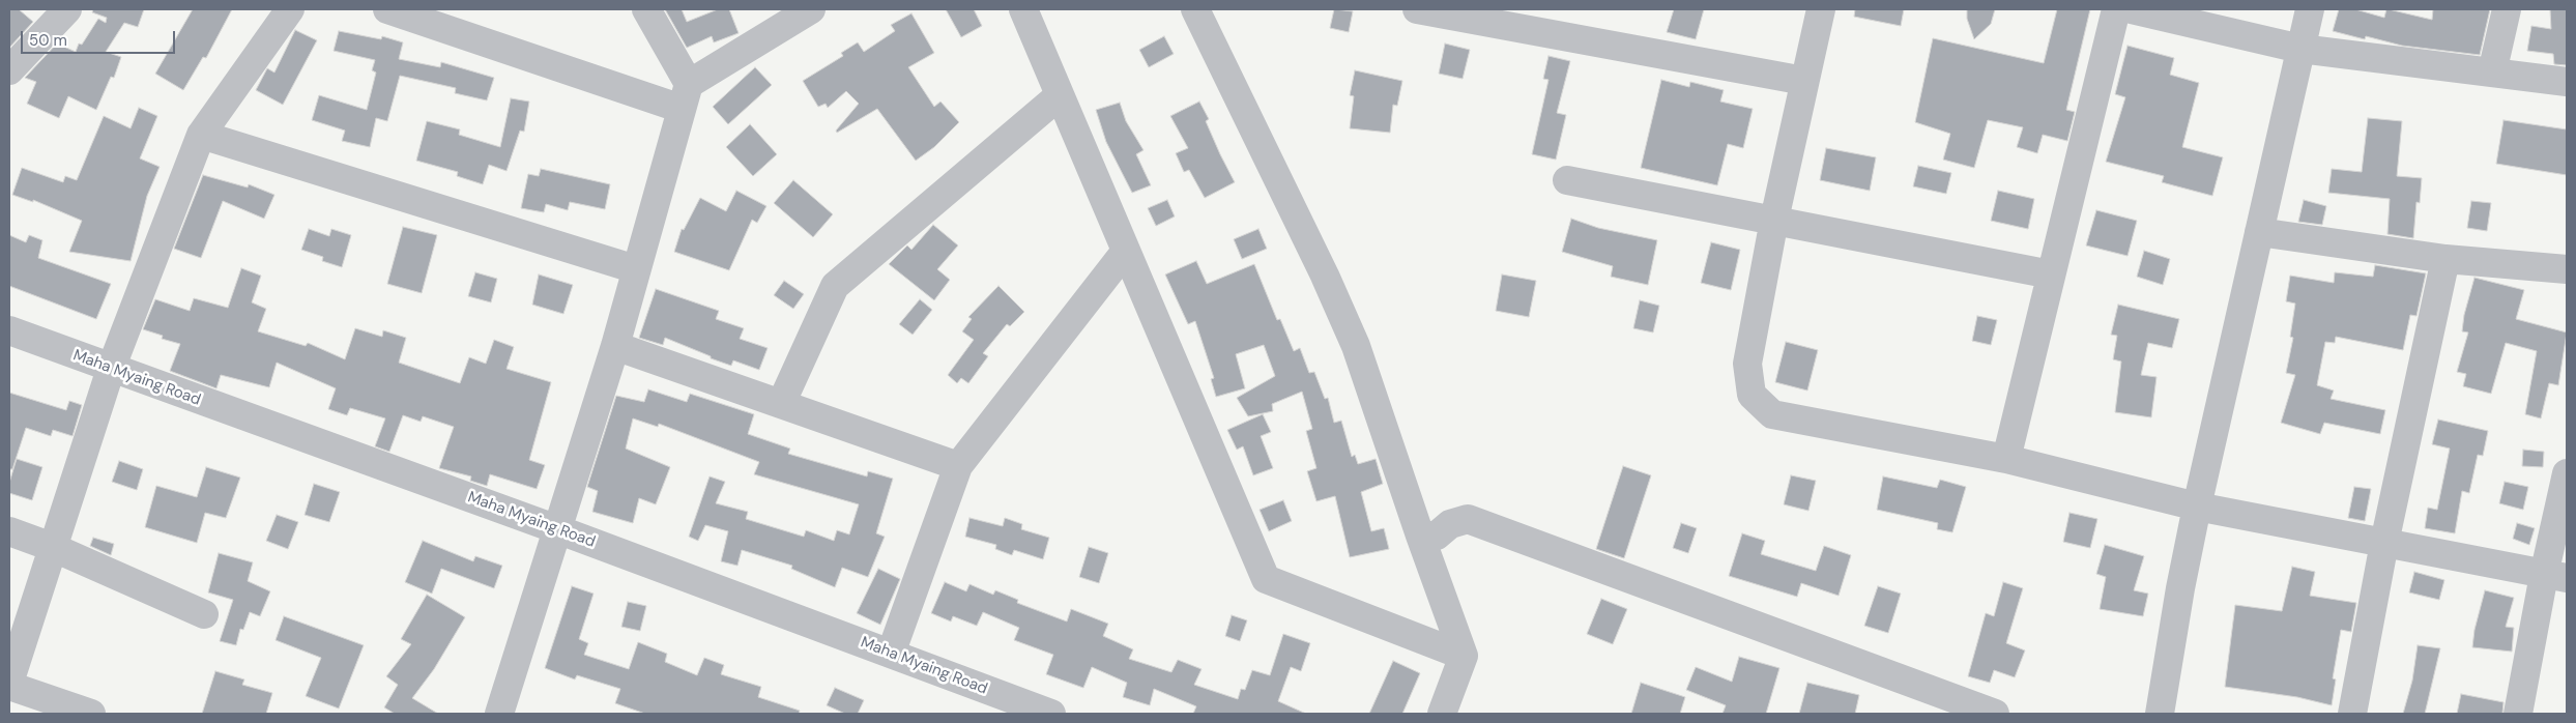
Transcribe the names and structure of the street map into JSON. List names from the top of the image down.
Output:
{
  "streets": {
    "street": ["Maha Myaing Road"]
  },
  "scale_bar": "50 m"
}
